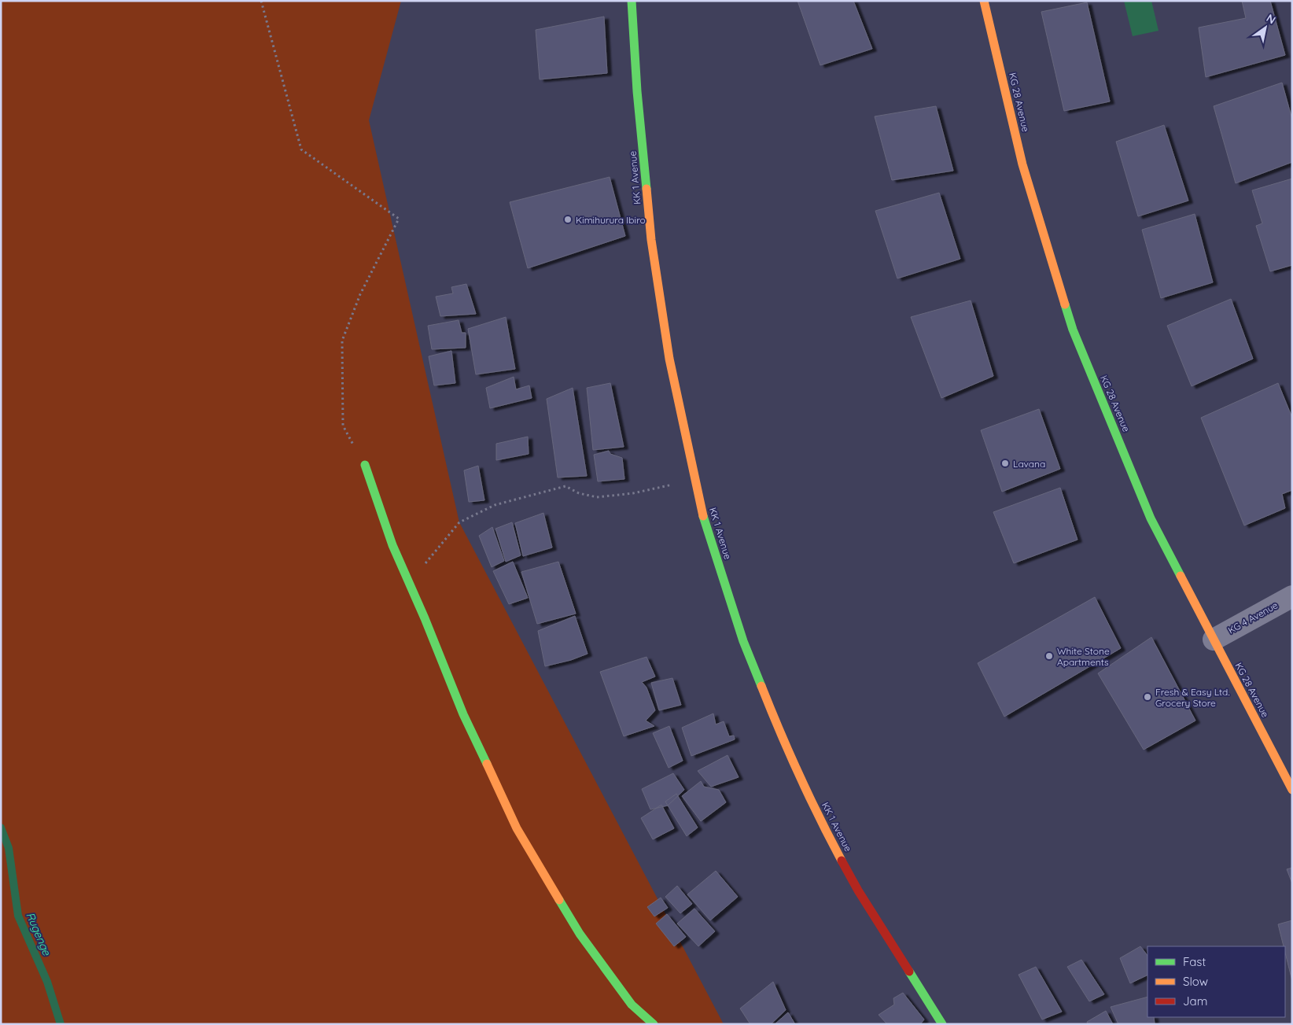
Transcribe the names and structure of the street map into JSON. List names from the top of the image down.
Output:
{
  "streets": {
    "street": ["KG 28 Avenue", "KK 1 Avenue", "KG 4 Avenue"]
  },
  "crossings": [
    ["KG 28 Avenue", "KG 4 Avenue"]
  ],
  "water": ["Rugenge"],
  "places": [
    "Kimihurura Ibiro",
    "Lavana",
    "White Stone Apartments",
    "Fresh & Easy Ltd. Grocery Store"
  ],
  "legend": ["Fast", "Slow", "Jam"],
  "north": "top right"
}
